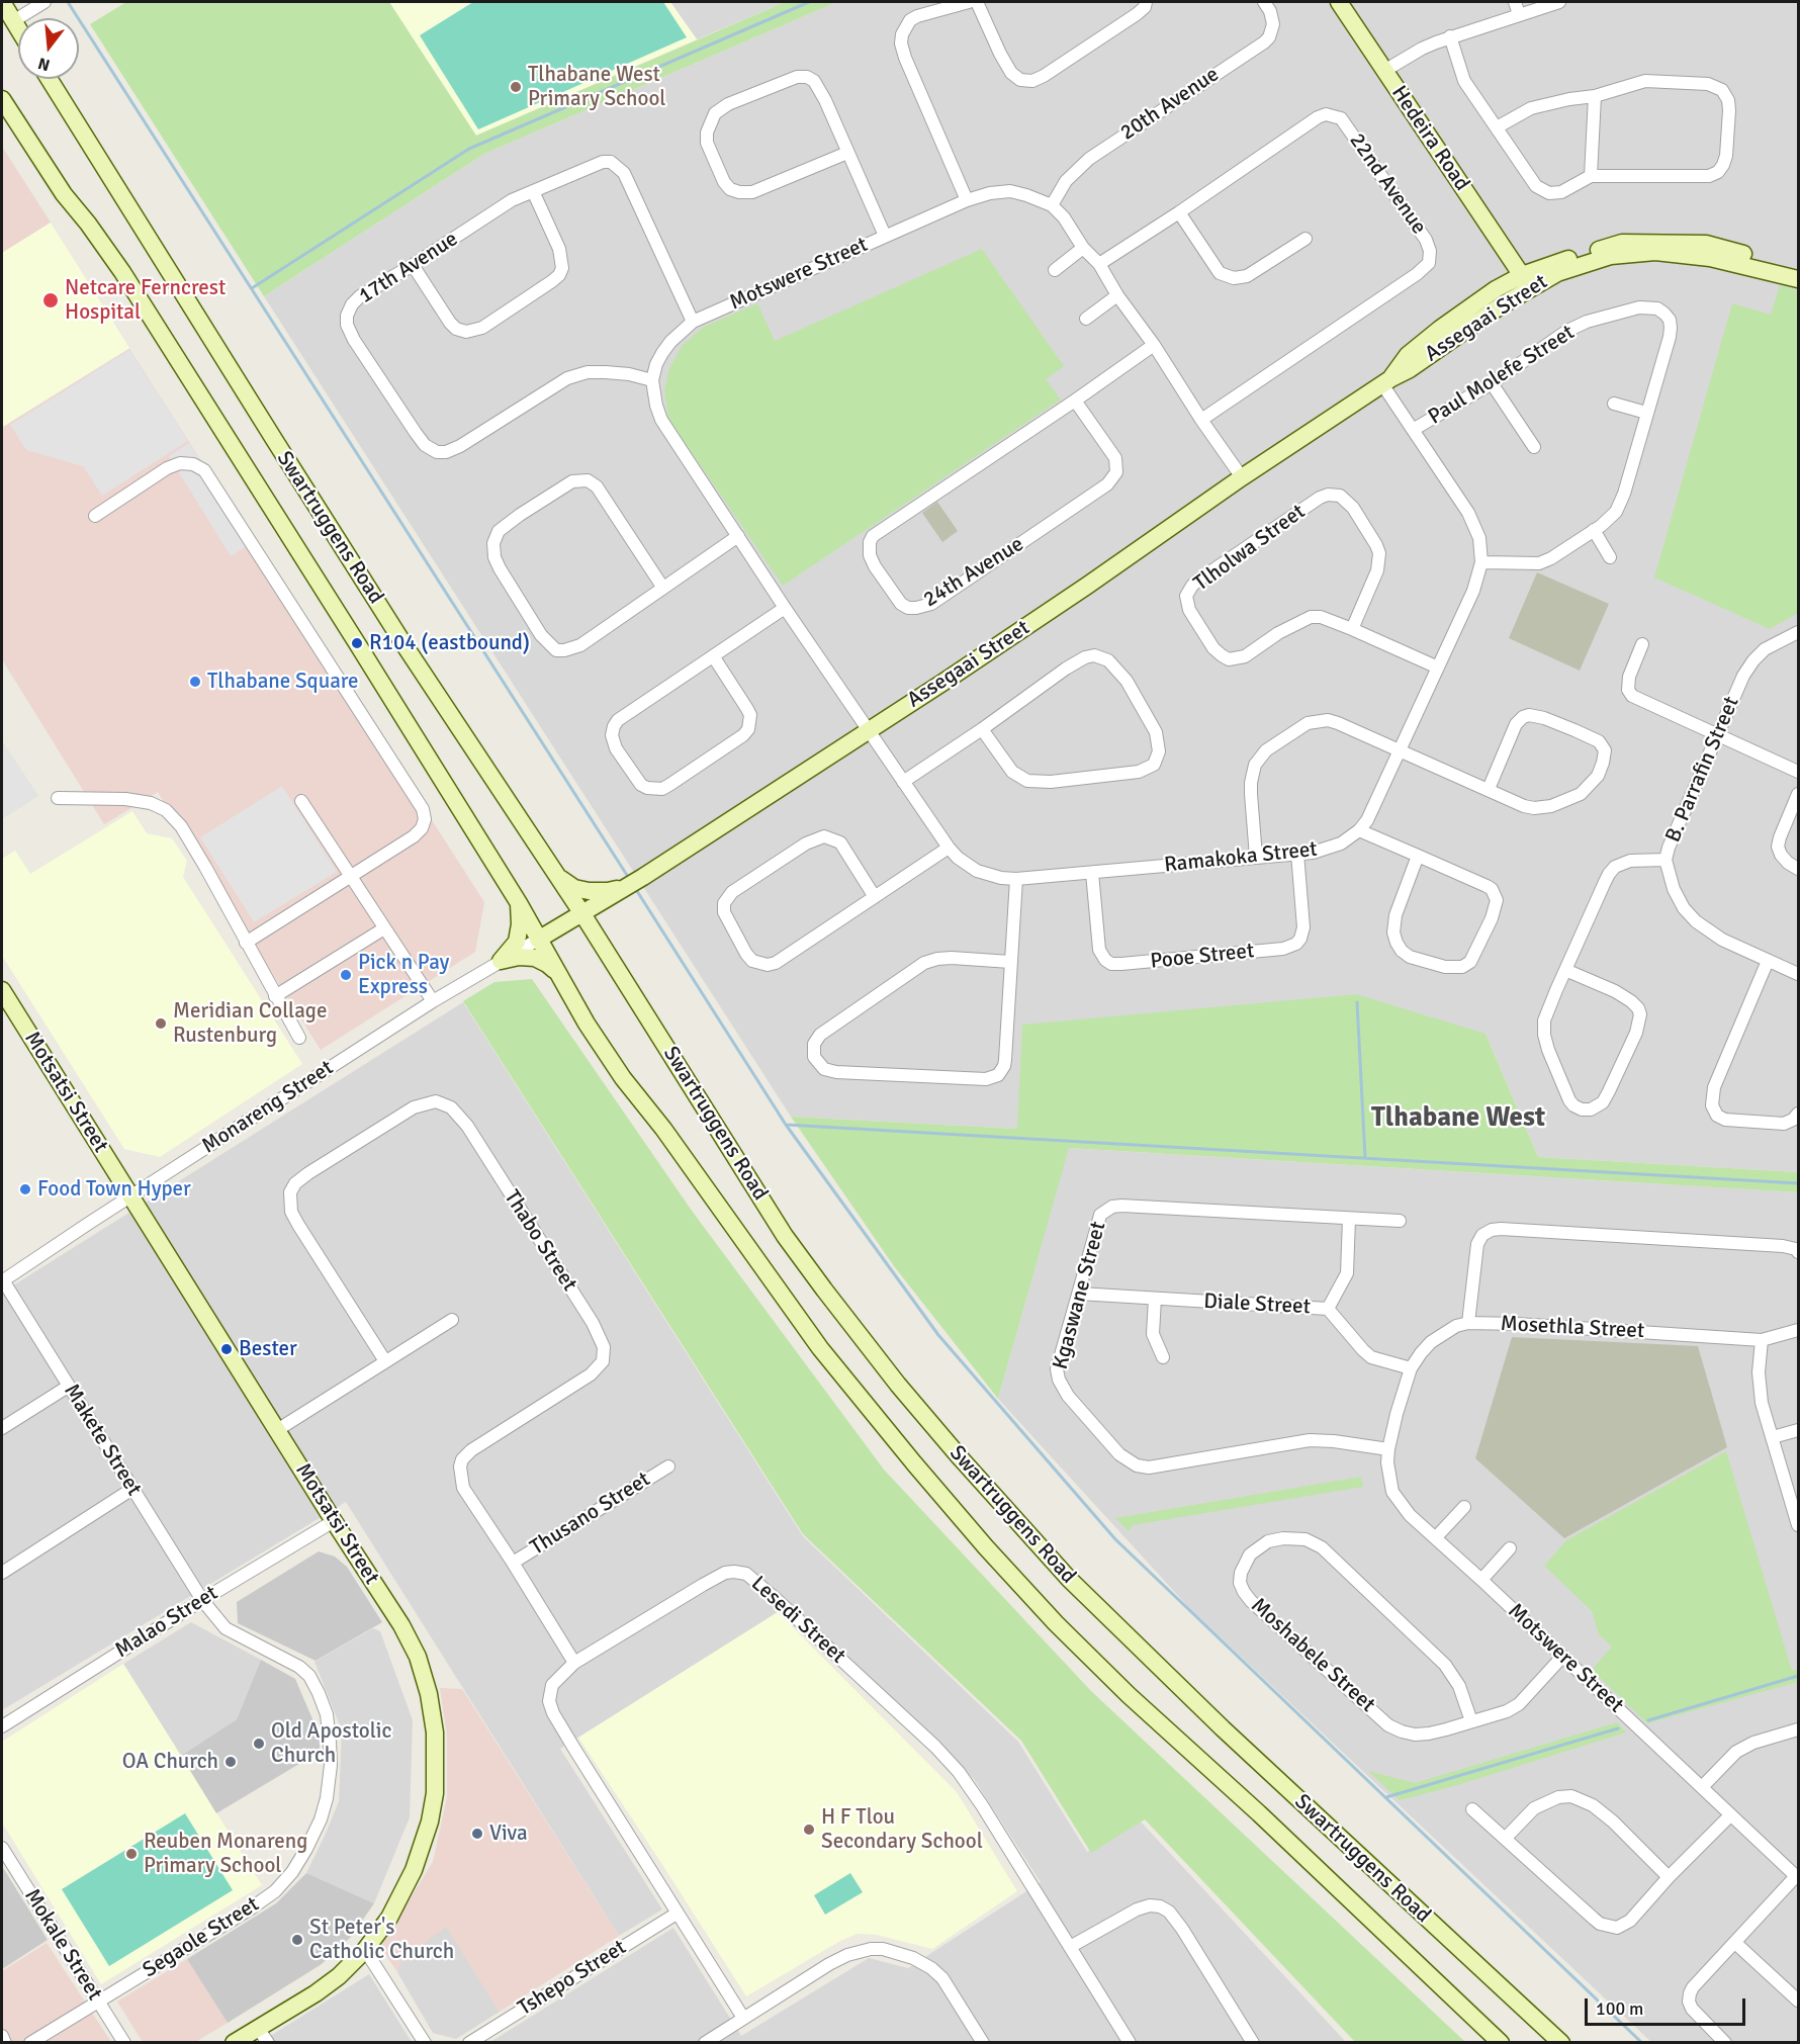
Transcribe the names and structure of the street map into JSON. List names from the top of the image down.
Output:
{
  "streets": {
    "main road": [
      "Hedeira Road",
      "Assegaai Street",
      "Swartruggens Road",
      "Motsatsi Street"
    ],
    "street": [
      "20th Avenue",
      "22nd Avenue",
      "17th Avenue",
      "Motswere Street",
      "Paul Molefe Street",
      "Tlholwa Street",
      "24th Avenue",
      "B. Parrafin Street",
      "Ramakoka Street",
      "Pooe Street",
      "Monareng Street",
      "Thabo Street",
      "Kgaswane Street",
      "Diale Street",
      "Mosethla Street",
      "Makete Street",
      "Thusano Street",
      "Lesedi Street",
      "Malao Street",
      "Moshabele Street",
      "Segaole Street",
      "Mokale Street",
      "Tshepo Street"
    ]
  },
  "crossings": [
    ["20th Avenue", "Motswere Street"],
    ["Hedeira Road", "Assegaai Street"],
    ["22nd Avenue", "Motswere Street"],
    ["17th Avenue", "Motswere Street"],
    ["Motswere Street", "Assegaai Street"],
    ["Motswere Street", "24th Avenue"],
    ["Motswere Street", "Kgaswane Street"],
    ["Motswere Street", "Mosethla Street"],
    ["Motswere Street", "Moshabele Street"],
    ["Assegaai Street", "Swartruggens Road"],
    ["Assegaai Street", "Ramakoka Street"],
    ["Assegaai Street", "Monareng Street"],
    ["Paul Molefe Street", "Ramakoka Street"],
    ["Swartruggens Road", "Monareng Street"],
    ["Tlholwa Street", "Ramakoka Street"],
    ["Ramakoka Street", "Pooe Street"],
    ["Motsatsi Street", "Monareng Street"],
    ["Motsatsi Street", "Malao Street"],
    ["Monareng Street", "Makete Street"],
    ["Thabo Street", "Thusano Street"],
    ["Thabo Street", "Lesedi Street"],
    ["Kgaswane Street", "Diale Street"],
    ["Diale Street", "Mosethla Street"],
    ["Makete Street", "Malao Street"],
    ["Makete Street", "Segaole Street"],
    ["Lesedi Street", "Tshepo Street"],
    ["Malao Street", "Segaole Street"],
    ["Segaole Street", "Mokale Street"]
  ],
  "districts": ["Tlhabane West"],
  "places": [
    "Tlhabane West Primary School",
    "Netcare Ferncrest Hospital",
    "R104 (eastbound)",
    "Tlhabane Square",
    "Pick n Pay Express",
    "Meridian Collage Rustenburg",
    "Food Town Hyper",
    "Bester",
    "Old Apostolic Church",
    "OA Church",
    "H F Tlou Secondary School",
    "Viva",
    "Reuben Monareng Primary School",
    "St Peter's Catholic Church"
  ],
  "scale_bar": "100 m",
  "north": "bottom"
}
